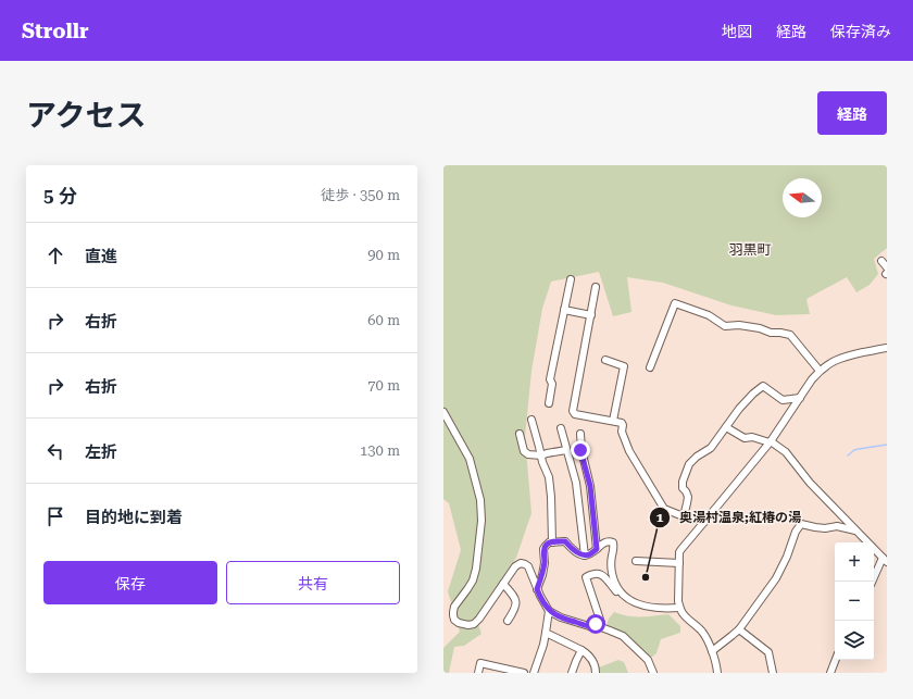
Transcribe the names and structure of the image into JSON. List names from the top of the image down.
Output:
{
  "districts": ["羽黒町"],
  "places": ["奥湯村温泉;紅椿の湯"],
  "north": "left",
  "page": {
    "header": "Strollr",
    "nav": ["地図", "経路", "保存済み"],
    "title": "アクセス",
    "buttons": [
      "経路",
      ["保存", "共有"]
    ],
    "heading": ["5 分", "徒歩 · 350 m"],
    "list": [
      ["直進", "90 m"],
      ["右折", "60 m"],
      ["右折", "70 m"],
      ["左折", "130 m"],
      "目的地に到着"
    ],
    "map_buttons": ["+", "−"]
  }
}
